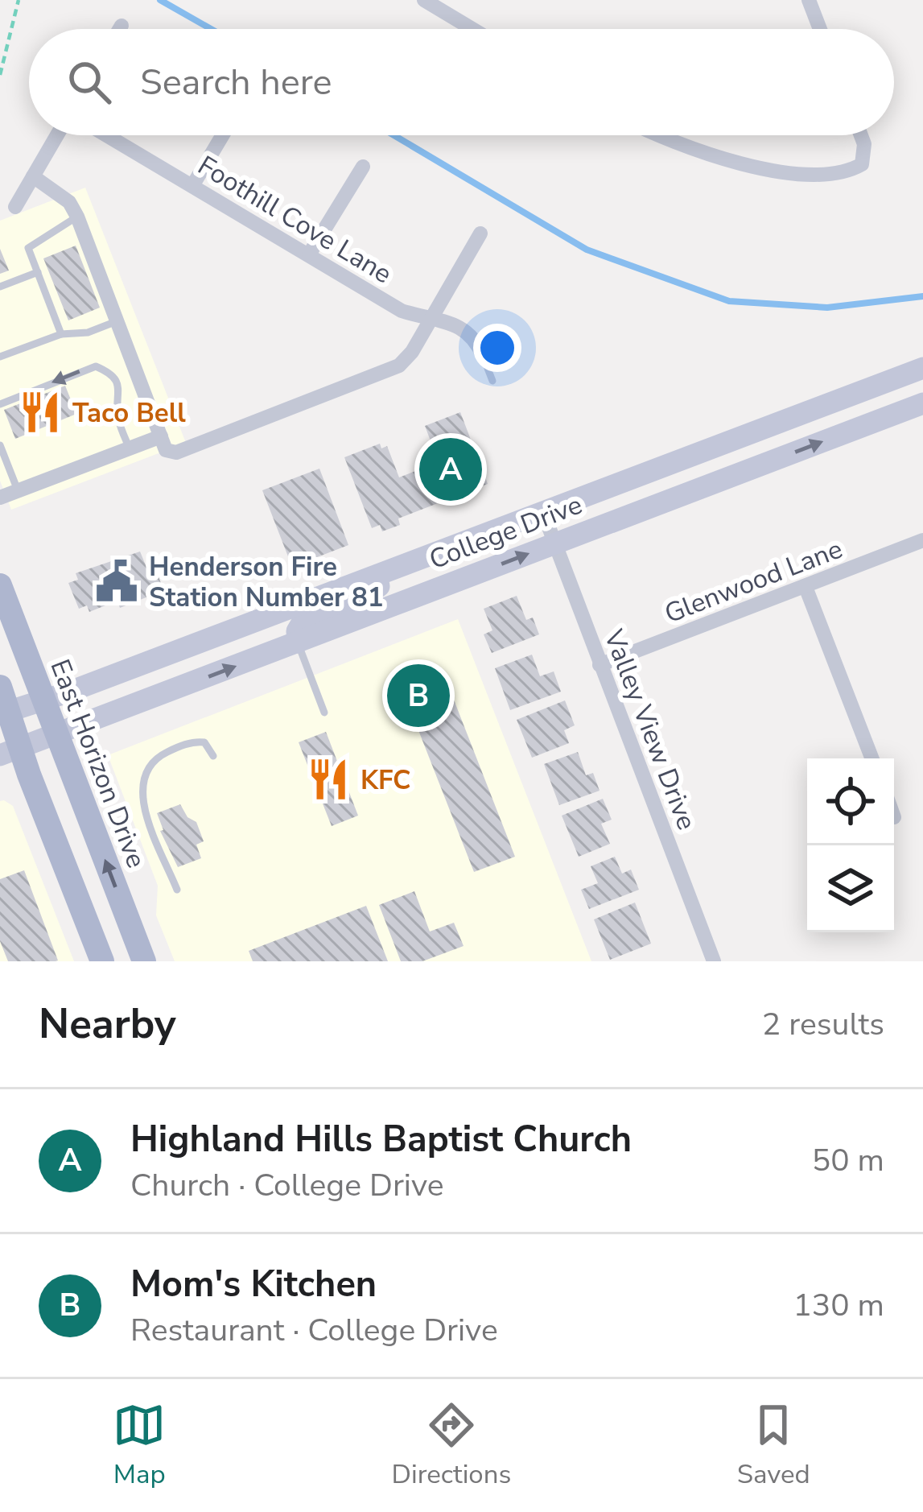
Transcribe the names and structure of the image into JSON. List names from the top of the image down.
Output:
{
  "streets": {
    "main road": ["College Drive", "East Horizon Drive"],
    "street": ["Foothill Cove Lane", "Glenwood Lane", "Valley View Drive"]
  },
  "crossings": [
    ["College Drive", "Valley View Drive"],
    ["College Drive", "East Horizon Drive"],
    ["Glenwood Lane", "Valley View Drive"]
  ],
  "places": {
    "restaurant": ["Taco Bell", "KFC"],
    "public building": ["Henderson Fire Station Number 81"]
  },
  "page": {
    "search": "Search here",
    "pins": ["A", "B"],
    "heading": ["Nearby", "2 results"],
    "list": [
      {
        "mark": "A",
        "name": "Highland Hills Baptist Church",
        "note": "Church · College Drive",
        "value": "50 m"
      },
      {
        "mark": "B",
        "name": "Mom's Kitchen",
        "note": "Restaurant · College Drive",
        "value": "130 m"
      }
    ],
    "nav": ["Map", "Directions", "Saved"]
  }
}
